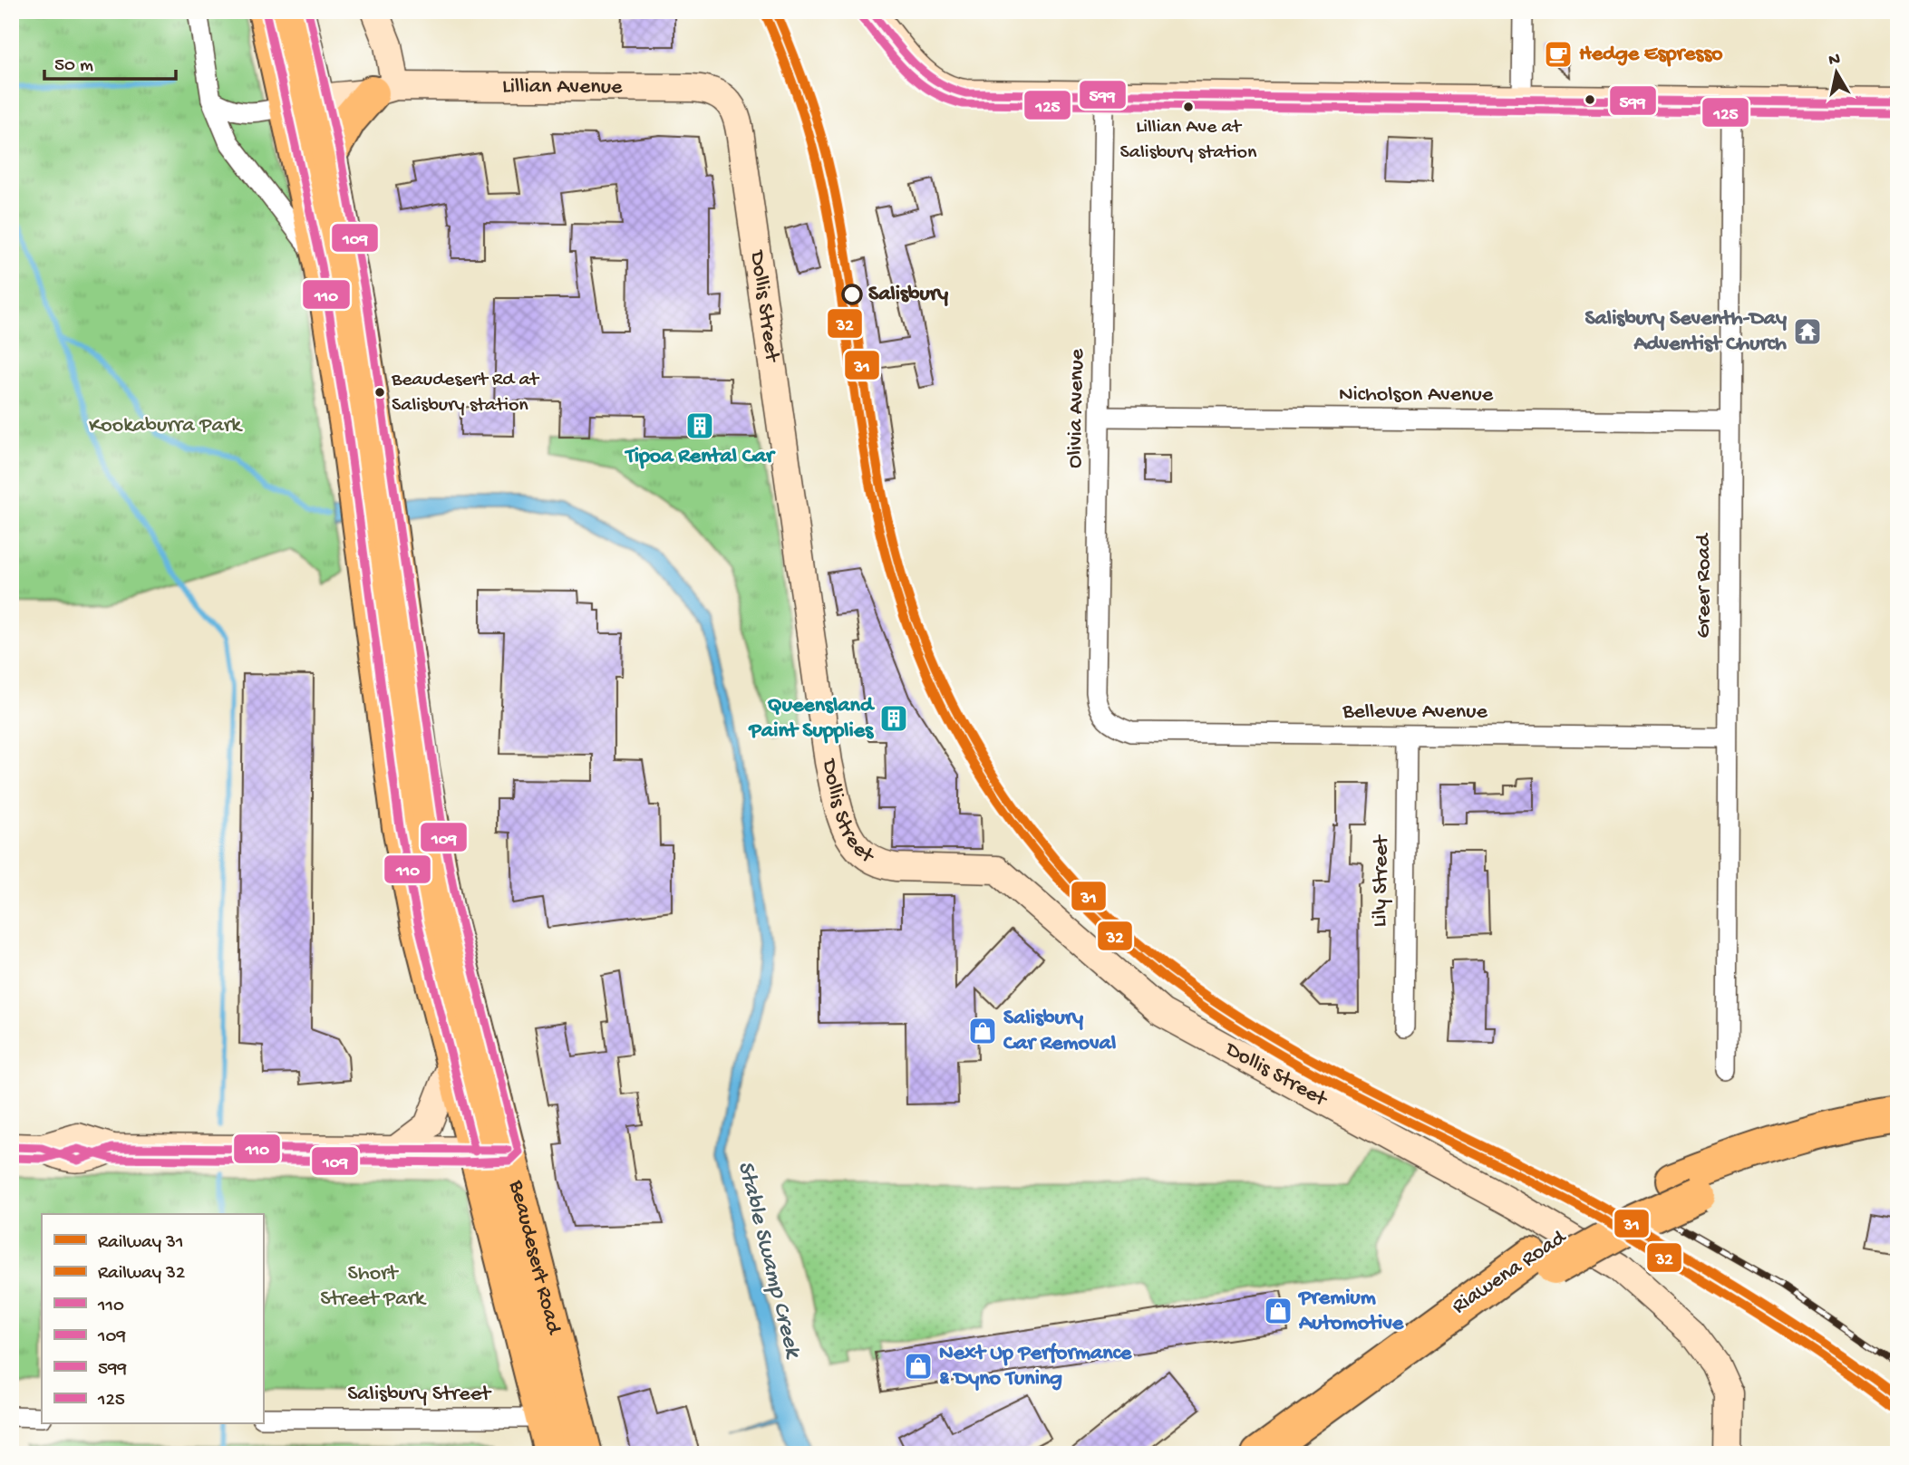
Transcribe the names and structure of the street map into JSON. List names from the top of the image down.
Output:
{
  "streets": {
    "highway": ["Beaudesert Road", "Riawena Road"],
    "street": [
      "Lillian Avenue",
      "Dollis Street",
      "Nicholson Avenue",
      "Olivia Avenue",
      "Greer Road",
      "Bellevue Avenue",
      "Lily Street",
      "Salisbury Street"
    ]
  },
  "crossings": [
    ["Lillian Avenue", "Dollis Street"],
    ["Lillian Avenue", "Beaudesert Road"],
    ["Nicholson Avenue", "Olivia Avenue"],
    ["Nicholson Avenue", "Greer Road"],
    ["Olivia Avenue", "Bellevue Avenue"],
    ["Greer Road", "Bellevue Avenue"],
    ["Bellevue Avenue", "Lily Street"],
    ["Beaudesert Road", "Salisbury Street"]
  ],
  "water": ["Stable Swamp Creek"],
  "parks": ["Kookaburra Park", "Short Street Park"],
  "places": {
    "cafe": ["Hedge Espresso"],
    "other": ["Lillian Ave at Salisbury station", "Salisbury", "Beaudesert Rd at Salisbury station"],
    "temple": ["Salisbury Seventh-Day Adventist Church"],
    "building": ["Tipoa Rental Car", "Queensland Paint Supplies"],
    "shop": ["Salisbury Car Removal", "Premium Automotive", "Next Up Performance & Dyno Tuning"]
  },
  "lines": [
    "rail line 31",
    "transit line 110",
    "transit line 109",
    "transit line 599",
    "rail line 32",
    "transit line 125"
  ],
  "legend": [
    "Railway 31",
    "Railway 32",
    "110",
    "109",
    "599",
    "125"
  ],
  "scale_bar": "50 m",
  "north": "top"
}
